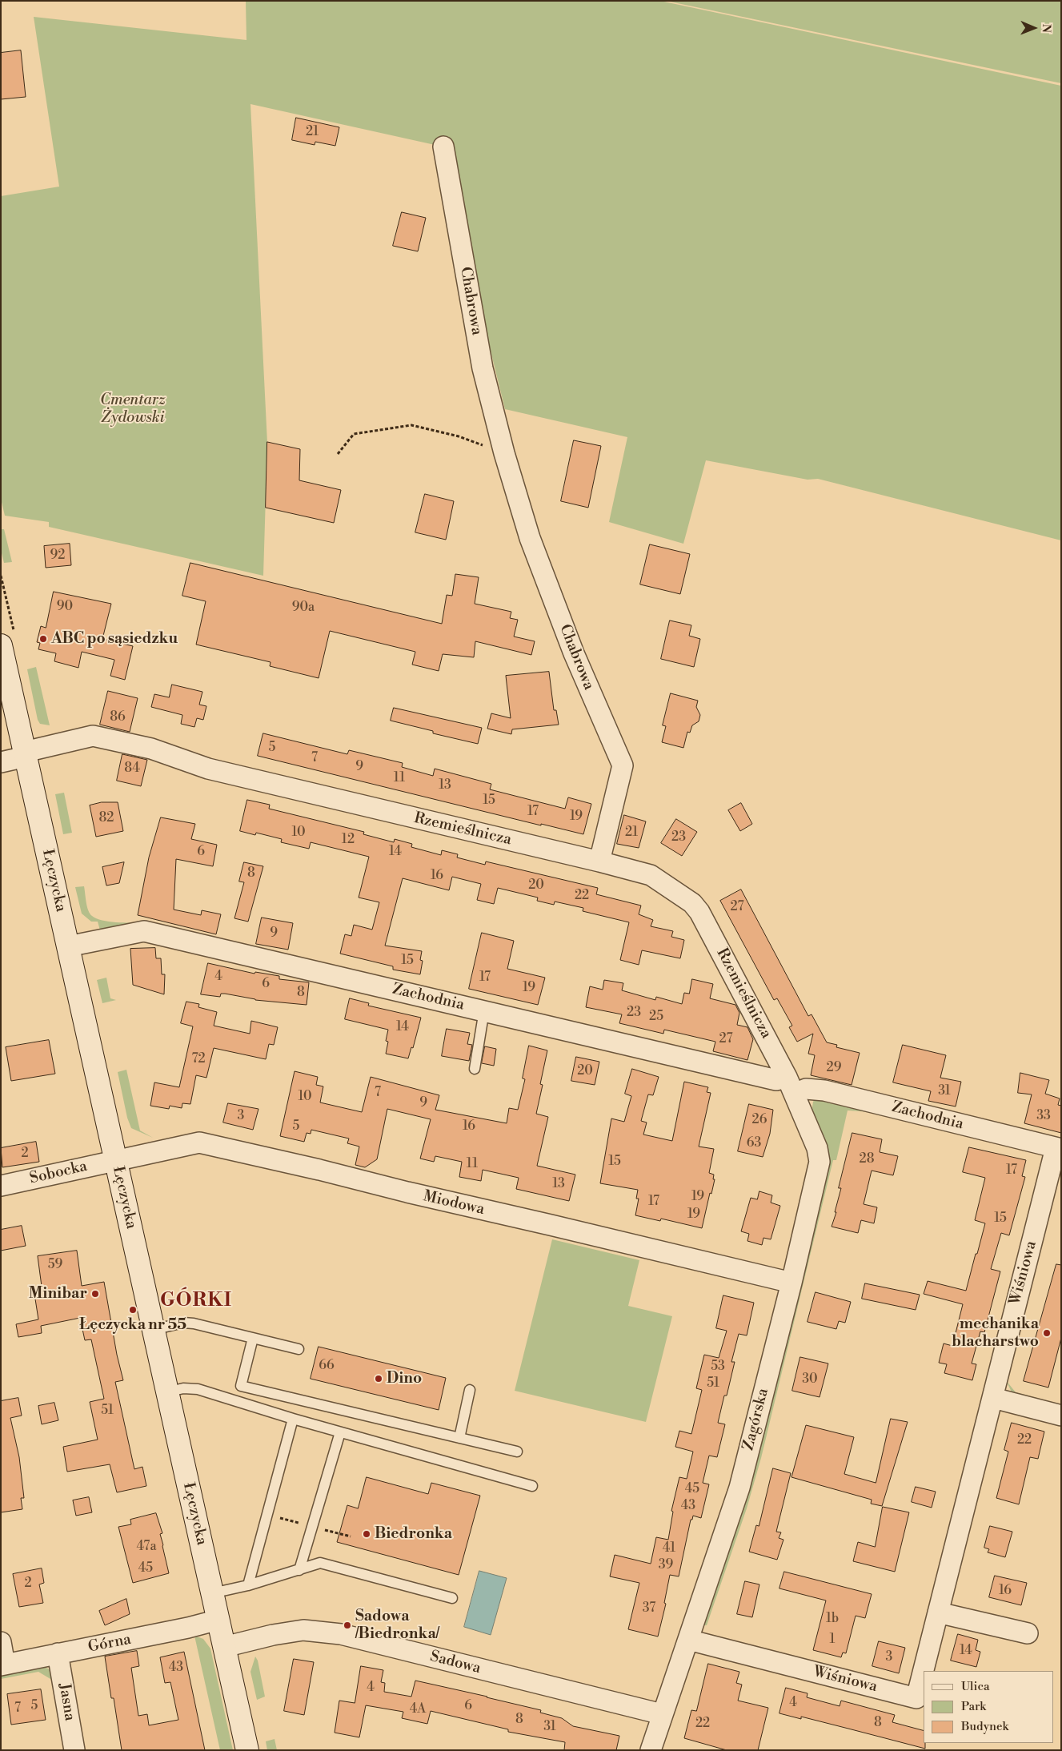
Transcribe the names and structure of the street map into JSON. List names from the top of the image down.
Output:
{
  "streets": {
    "main road": ["Łęczycka"],
    "street": [
      "Chabrowa",
      "Rzemieślnicza",
      "Zachodnia",
      "Sobocka",
      "Miodowa",
      "Wiśniowa",
      "Zagórska",
      "Górna",
      "Sadowa",
      "Jasna"
    ]
  },
  "crossings": [
    ["Chabrowa", "Rzemieślnicza"],
    ["Rzemieślnicza", "Łęczycka"],
    ["Rzemieślnicza", "Zachodnia"],
    ["Rzemieślnicza", "Zagórska"],
    ["Łęczycka", "Zachodnia"],
    ["Łęczycka", "Sobocka"],
    ["Łęczycka", "Miodowa"],
    ["Łęczycka", "Górna"],
    ["Łęczycka", "Sadowa"],
    ["Zachodnia", "Wiśniowa"],
    ["Zachodnia", "Zagórska"],
    ["Sobocka", "Miodowa"],
    ["Miodowa", "Zagórska"],
    ["Wiśniowa", "Zagórska"],
    ["Zagórska", "Sadowa"],
    ["Górna", "Jasna"]
  ],
  "districts": ["GÓRKI"],
  "parks": ["Cmentarz Żydowski"],
  "places": [
    "ABC po sąsiedzku",
    "Minibar",
    "Łęczycka nr 55",
    "mechanika blacharstwo",
    "Dino",
    "Biedronka",
    "Sadowa /Biedronka/"
  ],
  "house_numbers": [
    "21",
    "92",
    "90",
    "90a",
    "86",
    "5",
    "7",
    "9",
    "84",
    "11",
    "13",
    "15",
    "17",
    "19",
    "82",
    "10",
    "21",
    "23",
    "12",
    "6",
    "14",
    "8",
    "16",
    "20",
    "22",
    "27",
    "9",
    "15",
    "4",
    "17",
    "6",
    "19",
    "8",
    "23",
    "25",
    "14",
    "27",
    "72",
    "29",
    "20",
    "31",
    "7",
    "10",
    "9",
    "3",
    "33",
    "26",
    "5",
    "16",
    "63",
    "2",
    "28",
    "15",
    "11",
    "17",
    "13",
    "19",
    "17",
    "19",
    "15",
    "59",
    "66",
    "53",
    "30",
    "51",
    "51",
    "22",
    "45",
    "43",
    "47a",
    "41",
    "39",
    "45",
    "2",
    "16",
    "37",
    "1b",
    "1",
    "14",
    "3",
    "43",
    "4",
    "4",
    "5",
    "6",
    "7",
    "4A",
    "8",
    "8",
    "22",
    "31"
  ],
  "legend": ["Ulica", "Park", "Budynek"],
  "north": "right"
}
